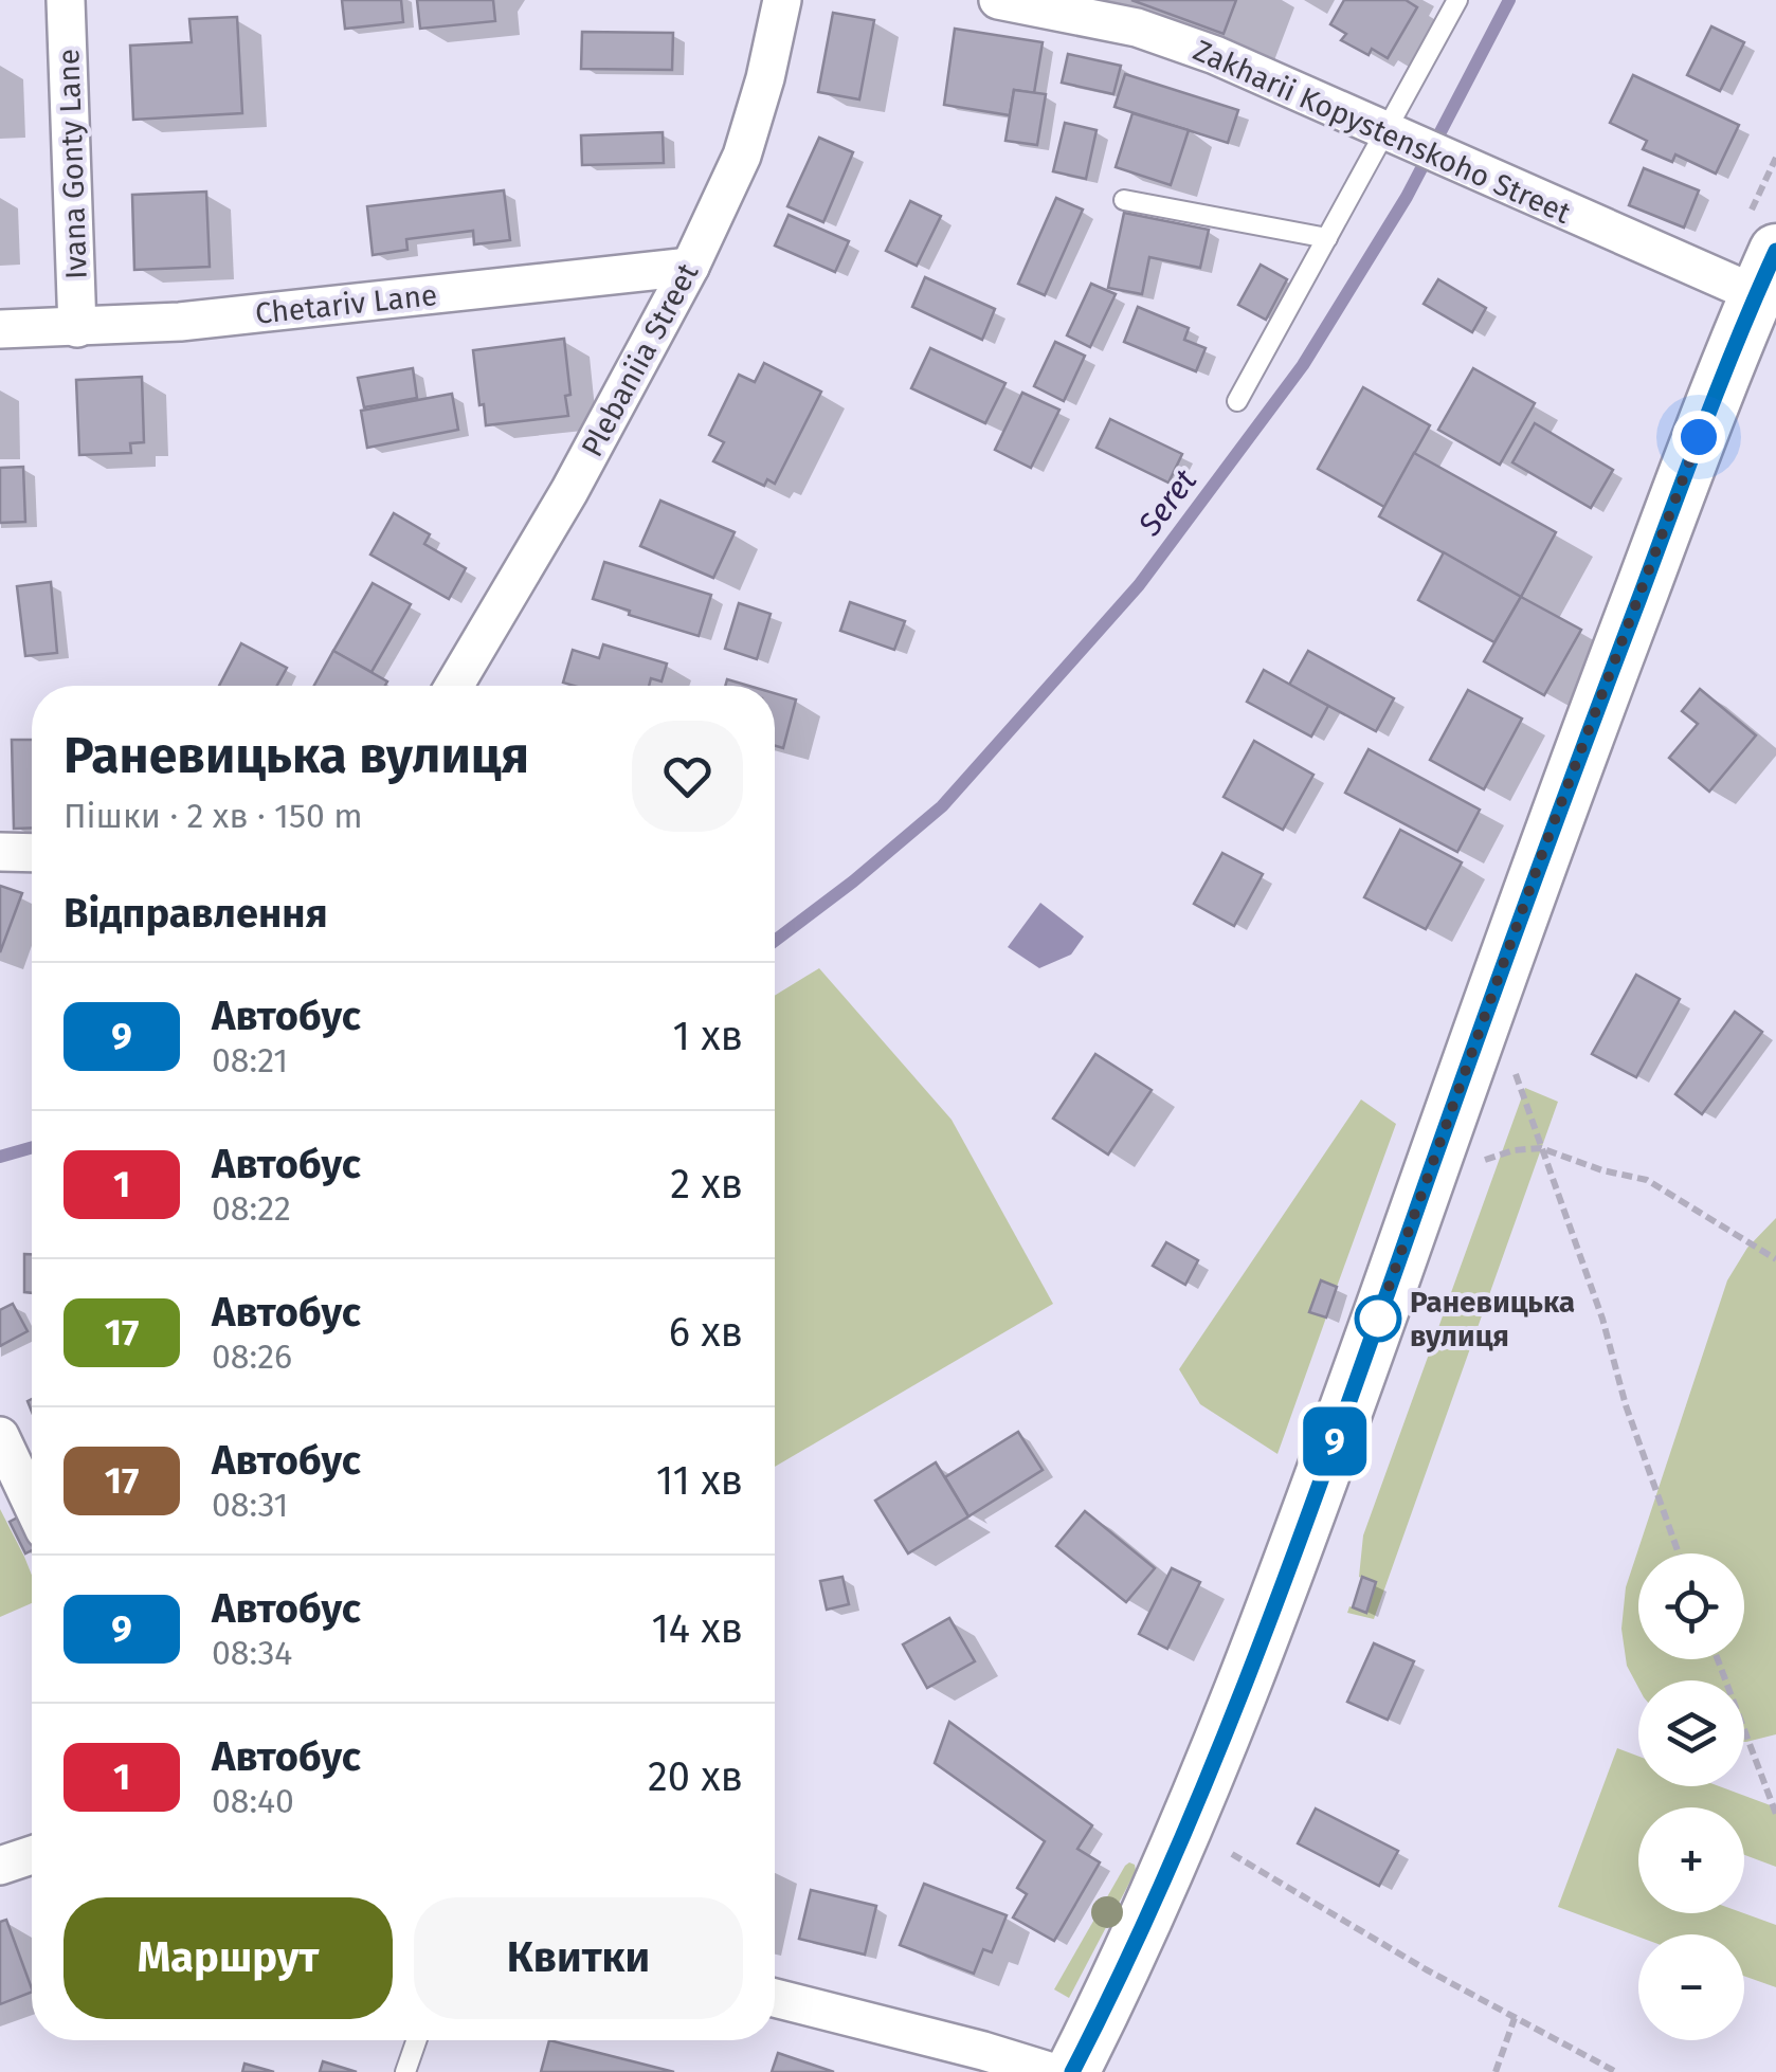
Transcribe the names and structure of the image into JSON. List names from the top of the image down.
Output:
{
  "streets": {
    "street": [
      "Zakharii Kopystenskoho Street",
      "Ivana Gonty Lane",
      "Chetariv Lane",
      "Plebaniia Street"
    ]
  },
  "crossings": [
    ["Ivana Gonty Lane", "Chetariv Lane"],
    ["Chetariv Lane", "Plebaniia Street"]
  ],
  "water": ["Seret"],
  "places": ["Раневицька вулиця"],
  "lines": ["bus line 9"],
  "page": {
    "on_map": "9",
    "heading": [
      ["Раневицька вулиця", "Пішки · 2 хв · 150 m"],
      "Відправлення"
    ],
    "list": [
      {
        "mark": "9",
        "name": "Автобус",
        "note": "08:21",
        "value": "1 хв"
      },
      {
        "mark": "1",
        "name": "Автобус",
        "note": "08:22",
        "value": "2 хв"
      },
      {
        "mark": "17",
        "name": "Автобус",
        "note": "08:26",
        "value": "6 хв"
      },
      {
        "mark": "17",
        "name": "Автобус",
        "note": "08:31",
        "value": "11 хв"
      },
      {
        "mark": "9",
        "name": "Автобус",
        "note": "08:34",
        "value": "14 хв"
      },
      {
        "mark": "1",
        "name": "Автобус",
        "note": "08:40",
        "value": "20 хв"
      }
    ],
    "map_buttons": ["+", "−"],
    "buttons": ["Маршрут", "Квитки"]
  }
}
